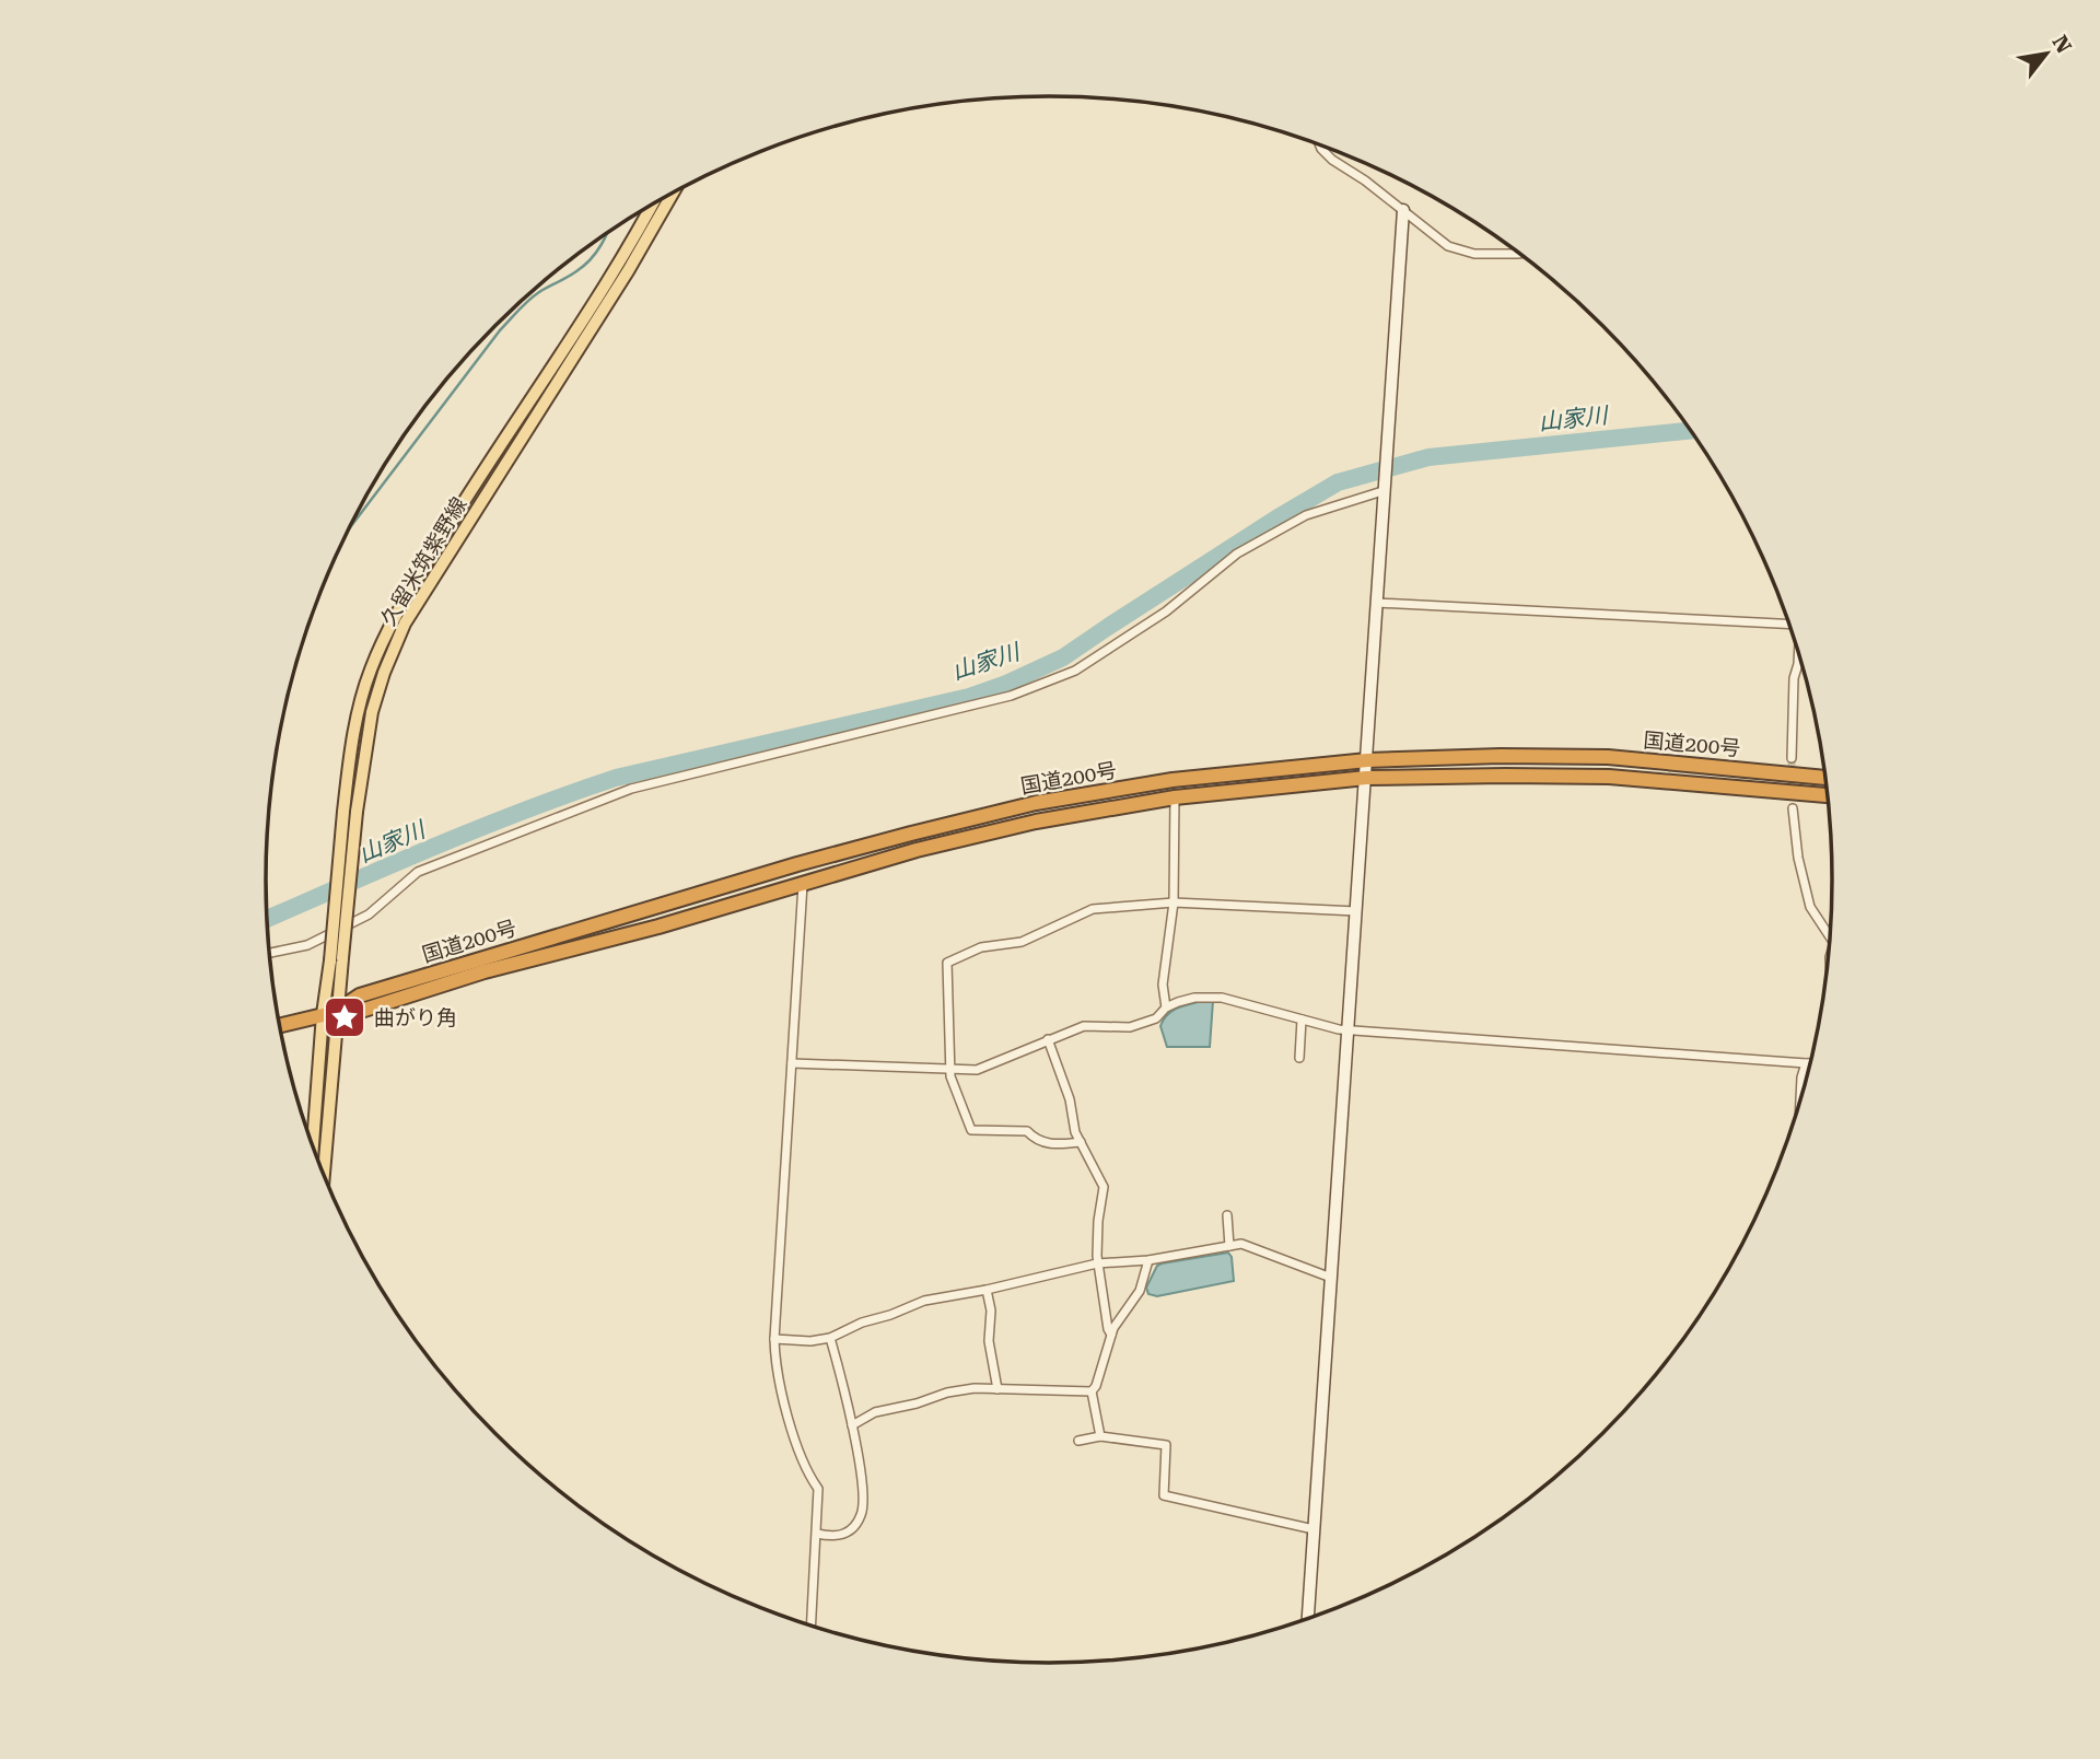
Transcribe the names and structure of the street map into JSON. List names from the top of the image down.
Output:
{
  "streets": {
    "highway": ["国道200号"],
    "main road": ["久留米筑紫野線"]
  },
  "crossings": [
    ["久留米筑紫野線", "国道200号"]
  ],
  "water": ["山家川"],
  "places": {
    "place": ["曲がり角"]
  },
  "north": "top right"
}
